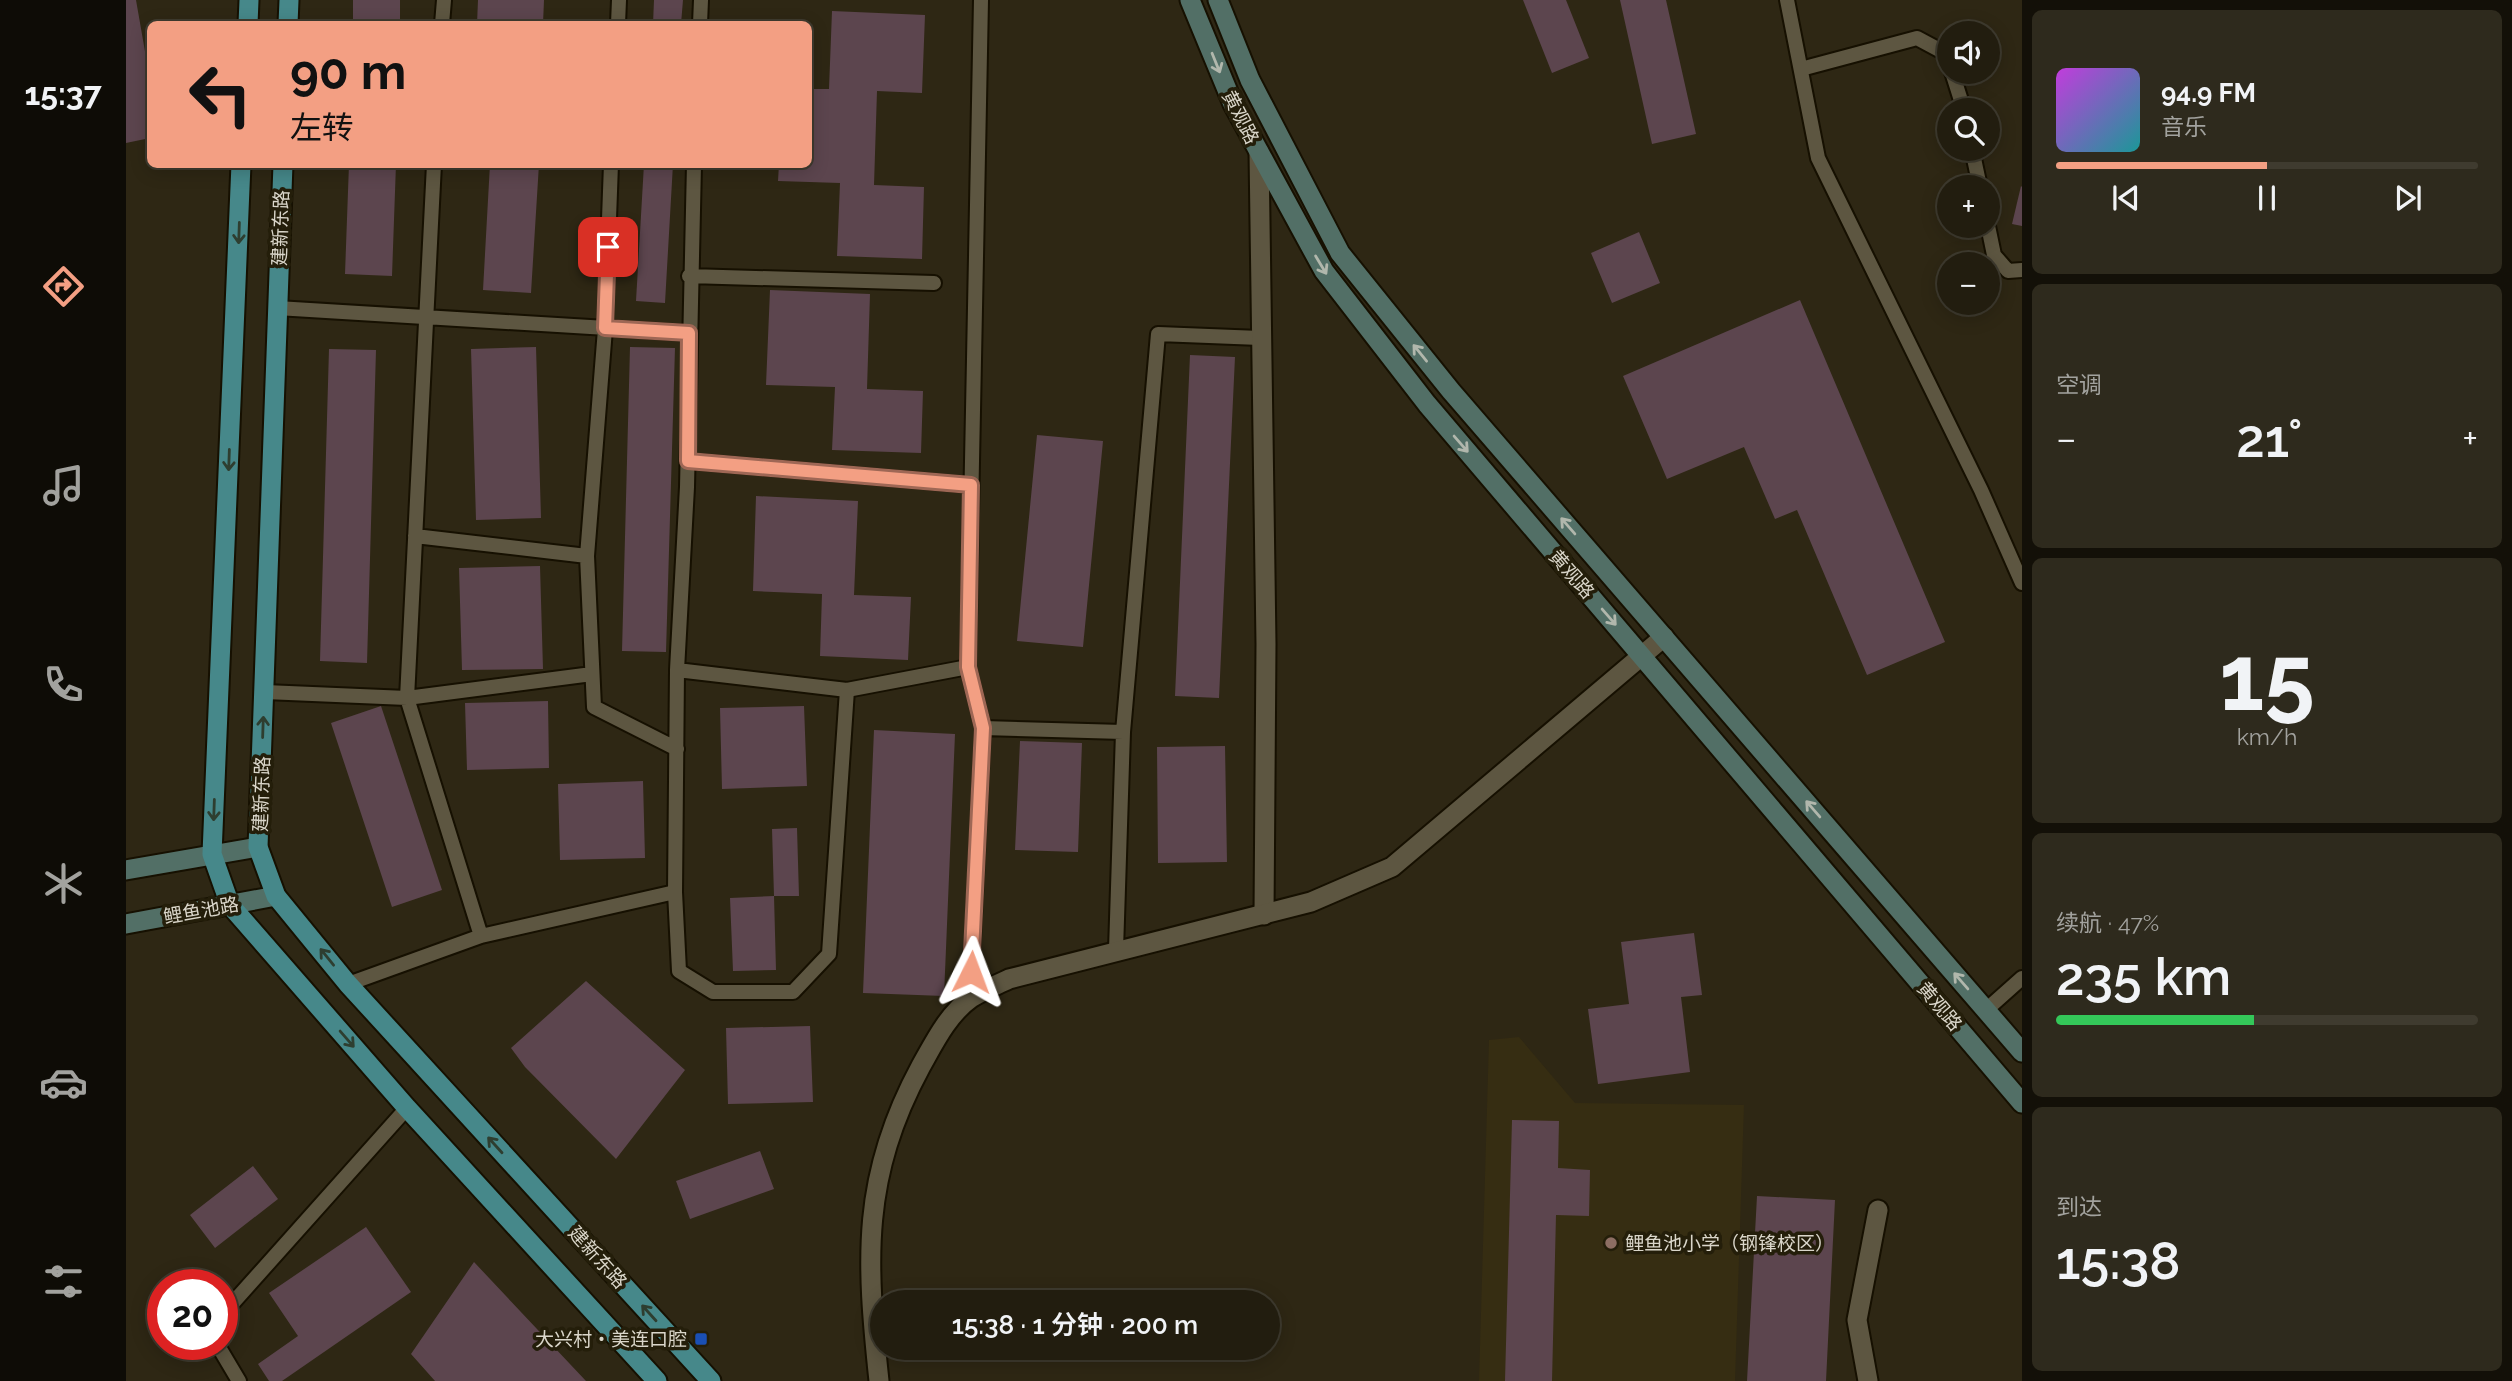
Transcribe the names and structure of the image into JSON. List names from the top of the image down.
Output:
{
  "streets": {
    "main road": ["黄观路", "建新东路", "鲤鱼池路"]
  },
  "crossings": [
    ["建新东路", "鲤鱼池路"]
  ],
  "places": {
    "other": ["鲤鱼池小学（钢锋校区）"],
    "transit": ["大兴村‧美连口腔"]
  },
  "page": {
    "tabs": "15:37",
    "map_buttons": ["+", "−"],
    "turn": ["90 m", "左转"],
    "song": ["94.9 FM", "音乐"],
    "tile": [
      "空调",
      ["15", "km/h"],
      ["续航 · 47%", "235 km"],
      ["到达", "15:38"]
    ],
    "heat": ["−", "21°", "+"],
    "limit": "20",
    "trip": "15:38 · 1 分钟 · 200 m"
  }
}
